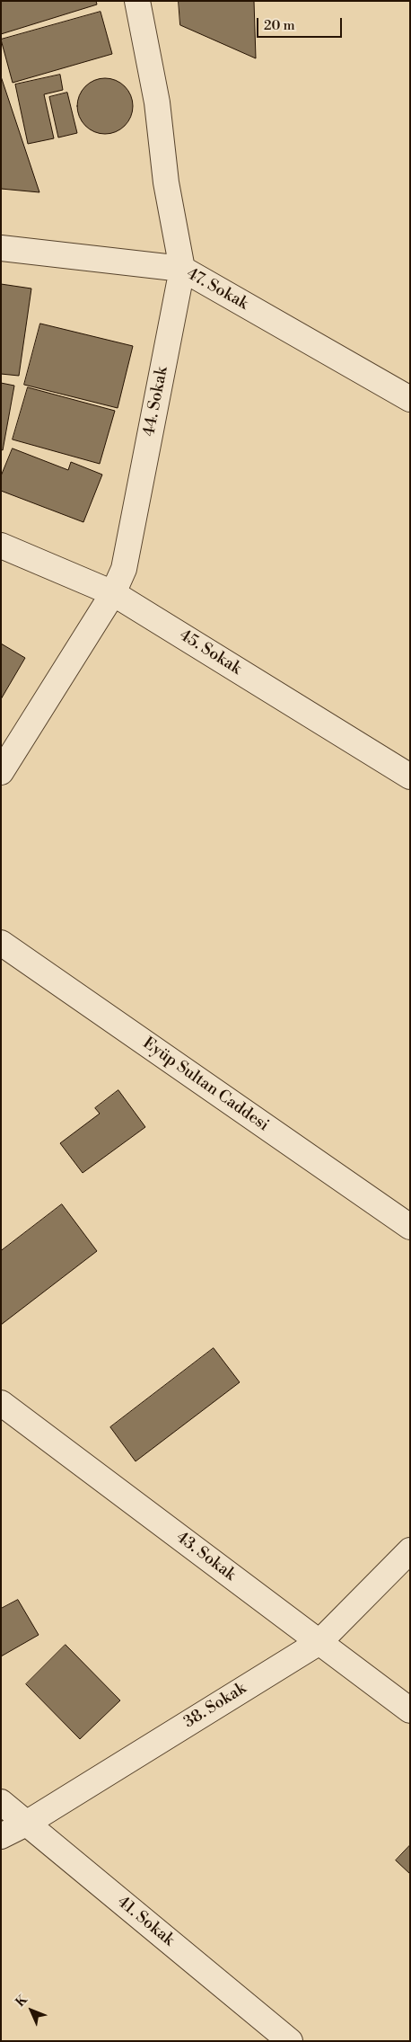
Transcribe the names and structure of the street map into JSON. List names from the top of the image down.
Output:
{
  "streets": {
    "street": [
      "47. Sokak",
      "44. Sokak",
      "45. Sokak",
      "Eyüp Sultan Caddesi",
      "43. Sokak",
      "38. Sokak",
      "41. Sokak"
    ]
  },
  "crossings": [
    ["47. Sokak", "44. Sokak"],
    ["44. Sokak", "45. Sokak"],
    ["43. Sokak", "38. Sokak"],
    ["38. Sokak", "41. Sokak"]
  ],
  "scale_bar": "20 m",
  "north": "top left"
}
